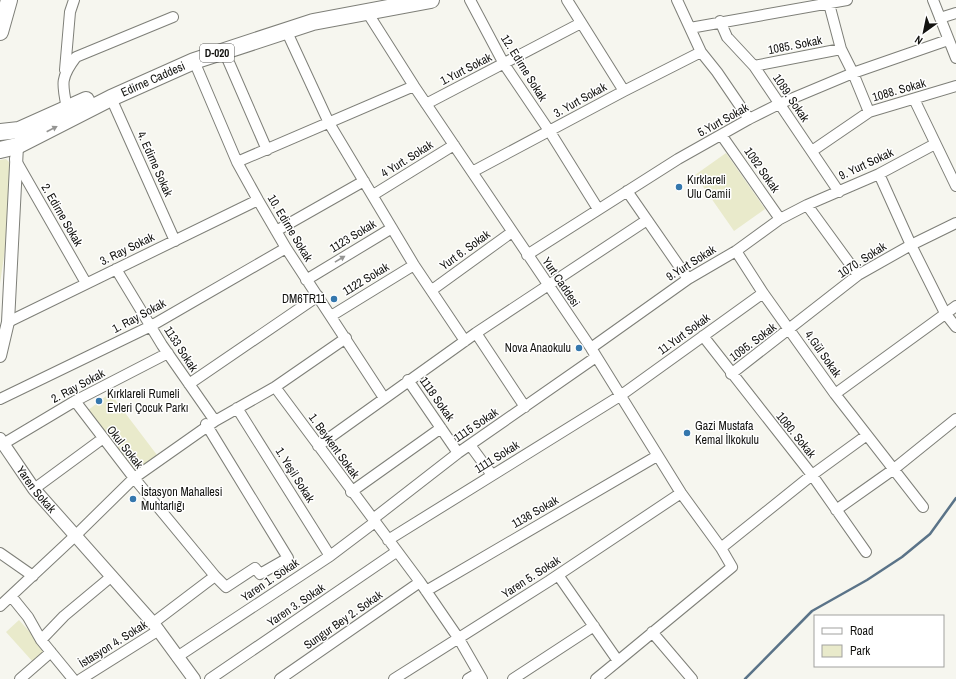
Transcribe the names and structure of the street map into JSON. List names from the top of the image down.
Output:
{
  "streets": {
    "highway": ["D-020", "Edirne Caddesi"],
    "street": [
      "1085. Sokak",
      "12. Edirne Sokak",
      "1.Yurt Sokak",
      "1088. Sokak",
      "1089. Sokak",
      "3. Yurt Sokak",
      "5.Yurt Sokak",
      "4 Yurt. Sokak",
      "4. Edirne Sokak",
      "9. Yurt Sokak",
      "1092 Sokak",
      "2. Edirne Sokak",
      "10. Edirne Sokak",
      "1123 Sokak",
      "3. Ray Sokak",
      "Yurt 6. Sokak",
      "1070. Sokak",
      "9.Yurt Sokak",
      "1122 Sokak",
      "Yurt Caddesi",
      "1. Ray Sokak",
      "11.Yurt Sokak",
      "1095. Sokak",
      "1133 Sokak",
      "4.Gül Sokak",
      "2. Ray Sokak",
      "1118 Sokak",
      "1115 Sokak",
      "1080. Sokak",
      "1. Beykent Sokak",
      "Okul Sokak",
      "1111 Sokak",
      "1. Yeşil Sokak",
      "Yaren Sokak",
      "1136 Sokak",
      "Yaren 5. Sokak",
      "Yaren 1. Sokak",
      "Yaren 3. Sokak",
      "Sungur Bey 2. Sokak",
      "İstasyon 4. Sokak"
    ]
  },
  "crossings": [
    ["1085. Sokak", "1089. Sokak"],
    ["12. Edirne Sokak", "1.Yurt Sokak"],
    ["12. Edirne Sokak", "3. Yurt Sokak"],
    ["12. Edirne Sokak", "5.Yurt Sokak"],
    ["1.Yurt Sokak", "Yurt Caddesi"],
    ["Edirne Caddesi", "4. Edirne Sokak"],
    ["Edirne Caddesi", "2. Edirne Sokak"],
    ["Edirne Caddesi", "10. Edirne Sokak"],
    ["Edirne Caddesi", "Yurt Caddesi"],
    ["1088. Sokak", "1089. Sokak"],
    ["1089. Sokak", "5.Yurt Sokak"],
    ["1089. Sokak", "9. Yurt Sokak"],
    ["3. Yurt Sokak", "Yurt Caddesi"],
    ["5.Yurt Sokak", "1092 Sokak"],
    ["5.Yurt Sokak", "Yurt Caddesi"],
    ["4 Yurt. Sokak", "Yurt Caddesi"],
    ["4. Edirne Sokak", "3. Ray Sokak"],
    ["9. Yurt Sokak", "9.Yurt Sokak"],
    ["1092 Sokak", "9.Yurt Sokak"],
    ["2. Edirne Sokak", "3. Ray Sokak"],
    ["10. Edirne Sokak", "1123 Sokak"],
    ["10. Edirne Sokak", "3. Ray Sokak"],
    ["10. Edirne Sokak", "1122 Sokak"],
    ["10. Edirne Sokak", "1. Ray Sokak"],
    ["3. Ray Sokak", "1133 Sokak"],
    ["Yurt 6. Sokak", "Yurt Caddesi"],
    ["1070. Sokak", "1095. Sokak"],
    ["1070. Sokak", "4.Gül Sokak"],
    ["9.Yurt Sokak", "Yurt Caddesi"],
    ["9.Yurt Sokak", "4.Gül Sokak"],
    ["Yurt Caddesi", "11.Yurt Sokak"],
    ["Yurt Caddesi", "1115 Sokak"],
    ["Yurt Caddesi", "1111 Sokak"],
    ["Yurt Caddesi", "1136 Sokak"],
    ["Yurt Caddesi", "Yaren 5. Sokak"],
    ["1. Ray Sokak", "1133 Sokak"],
    ["11.Yurt Sokak", "4.Gül Sokak"],
    ["11.Yurt Sokak", "1080. Sokak"],
    ["11.Yurt Sokak", "1111 Sokak"],
    ["1095. Sokak", "4.Gül Sokak"],
    ["1095. Sokak", "1080. Sokak"],
    ["1133 Sokak", "2. Ray Sokak"],
    ["1133 Sokak", "Okul Sokak"],
    ["2. Ray Sokak", "Okul Sokak"],
    ["2. Ray Sokak", "Yaren Sokak"],
    ["1118 Sokak", "1115 Sokak"],
    ["1115 Sokak", "1. Beykent Sokak"],
    ["1115 Sokak", "Yaren 1. Sokak"],
    ["1. Beykent Sokak", "1111 Sokak"],
    ["1. Beykent Sokak", "1136 Sokak"],
    ["1. Beykent Sokak", "Yaren 5. Sokak"],
    ["1. Beykent Sokak", "Yaren 1. Sokak"],
    ["1. Beykent Sokak", "Yaren 3. Sokak"],
    ["1. Beykent Sokak", "Sungur Bey 2. Sokak"],
    ["1. Yeşil Sokak", "Yaren 1. Sokak"],
    ["Yaren Sokak", "Yaren 1. Sokak"],
    ["Yaren Sokak", "İstasyon 4. Sokak"]
  ],
  "places": [
    "Kırklareli Ulu Camii",
    "DM6TR11",
    "Nova Anaokulu",
    "Kırklareli Rumeli Evleri Çocuk Parkı",
    "Gazi Mustafa Kemal İlkokulu",
    "İstasyon Mahallesi Muhtarlığı"
  ],
  "legend": ["Road", "Park"],
  "north": "bottom left"
}
